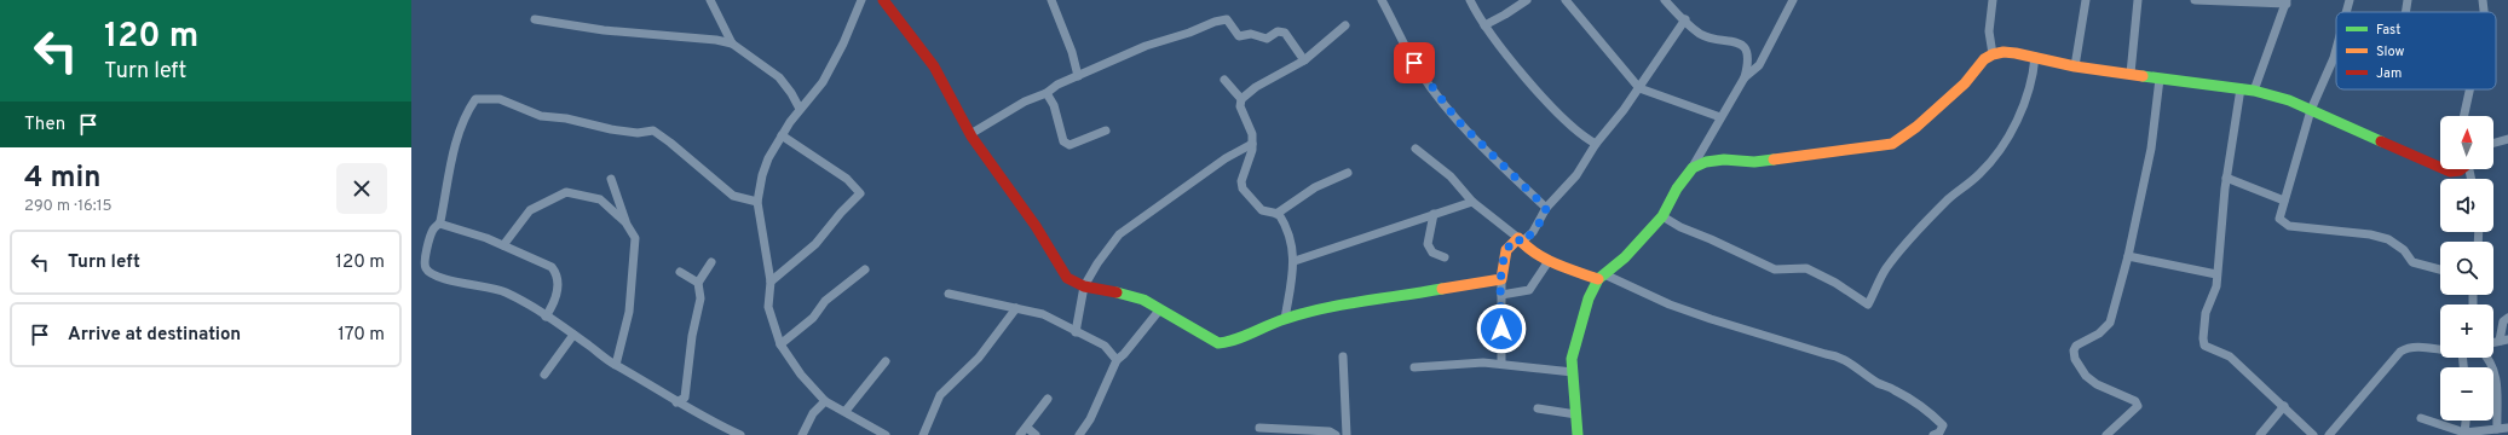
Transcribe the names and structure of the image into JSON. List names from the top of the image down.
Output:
{
  "legend": ["Fast", "Slow", "Jam"],
  "north": "top",
  "page": {
    "turn": ["120 m", "Turn left"],
    "then": "Then",
    "map_buttons": ["+", "−"],
    "heading": ["4 min", "290 m · 16:15"],
    "list": [
      {
        "name": "Turn left",
        "value": "120 m"
      },
      {
        "name": "Arrive at destination",
        "value": "170 m"
      }
    ]
  }
}
